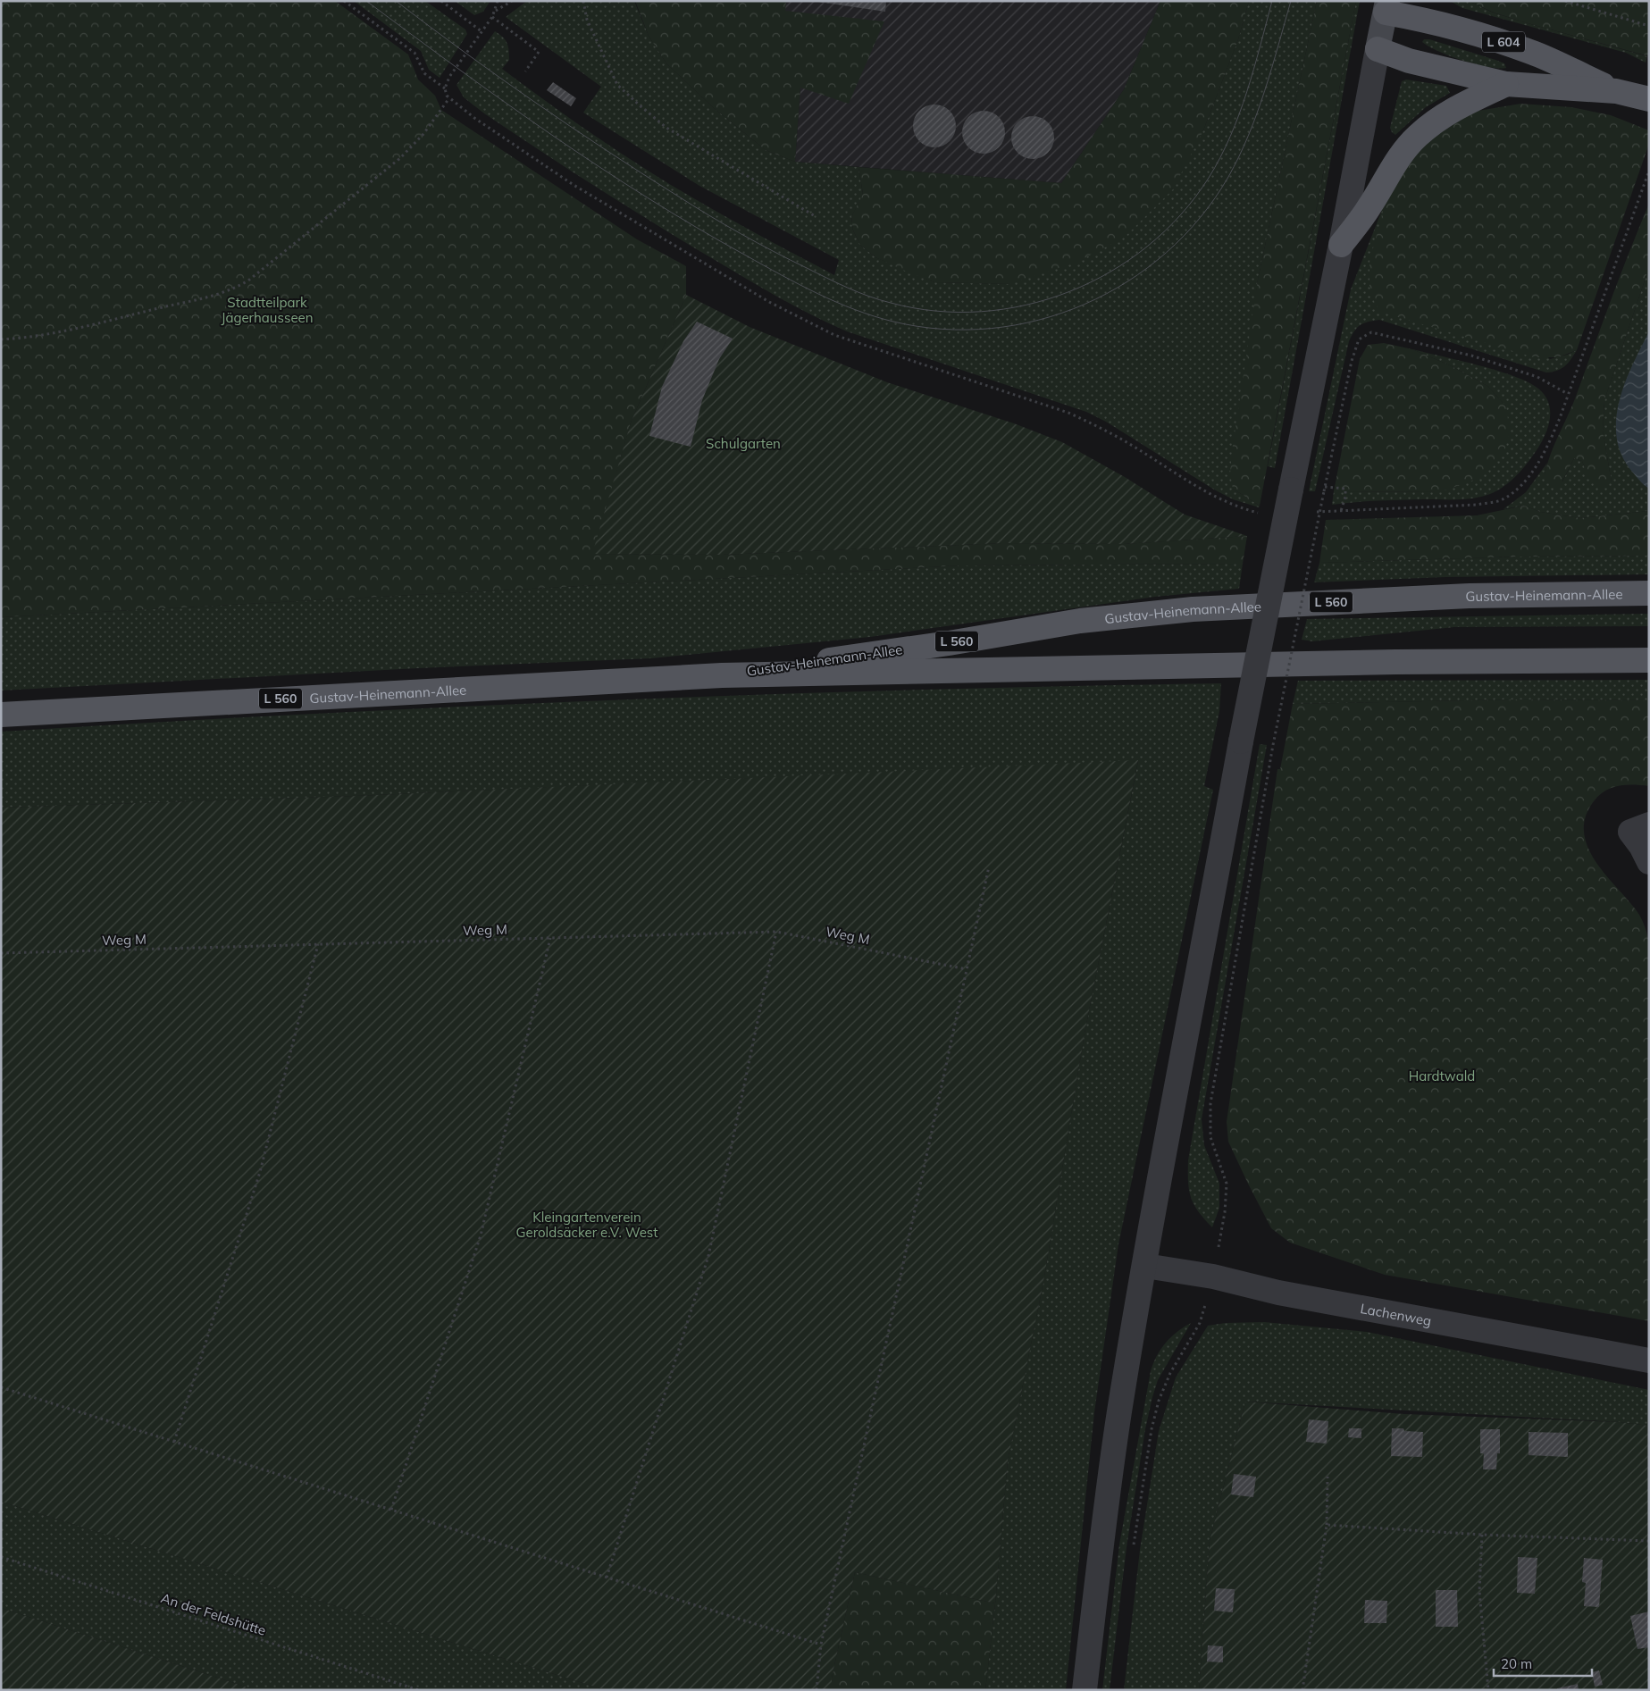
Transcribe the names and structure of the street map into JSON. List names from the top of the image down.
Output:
{
  "streets": {
    "main road": ["L 604", "Gustav-Heinemann-Allee", "L 560"],
    "street": ["Lachenweg"],
    "path": ["Weg M", "An der Feldshütte"]
  },
  "parks": [
    "Stadtteilpark Jägerhausseen",
    "Schulgarten",
    "Hardtwald",
    "Kleingartenverein Geroldsäcker e.V. West"
  ],
  "scale_bar": "20 m"
}
